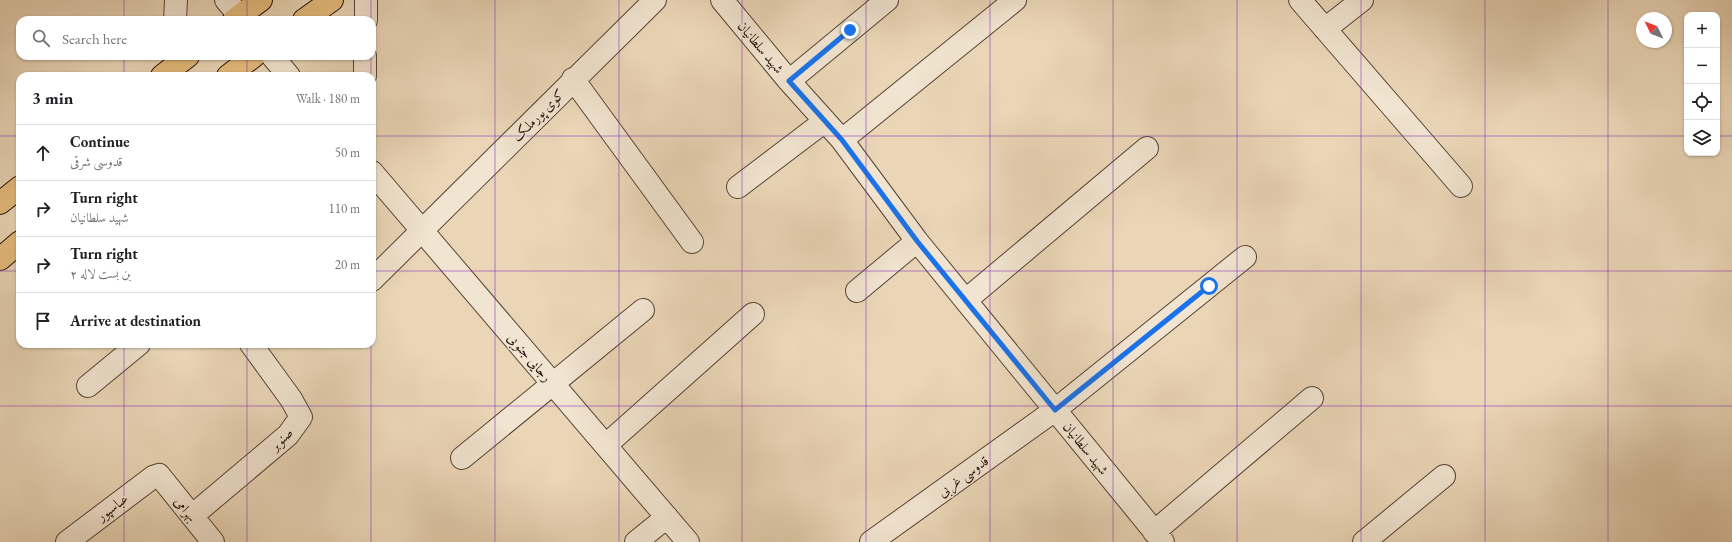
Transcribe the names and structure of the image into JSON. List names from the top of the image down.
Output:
{
  "streets": {
    "street": [
      "شهید سلطانیان",
      "کوی پورملک",
      "رجایی جنوبی",
      "صنوبر",
      "قدوسی غربی",
      "عباسپور",
      "بهرامی"
    ]
  },
  "crossings": [
    ["شهید سلطانیان", "قدوسی غربی"],
    ["کوی پورملک", "رجایی جنوبی"],
    ["صنوبر", "بهرامی"],
    ["عباسپور", "بهرامی"]
  ],
  "north": "top left",
  "page": {
    "map_buttons": ["+", "−"],
    "search": "Search here",
    "heading": ["3 min", "Walk · 180 m"],
    "list": [
      ["Continue", "قدوسی شرقی", "50 m"],
      ["Turn right", "شهید سلطانیان", "110 m"],
      ["Turn right", "بن بست لاله ۲", "20 m"],
      "Arrive at destination"
    ]
  }
}
